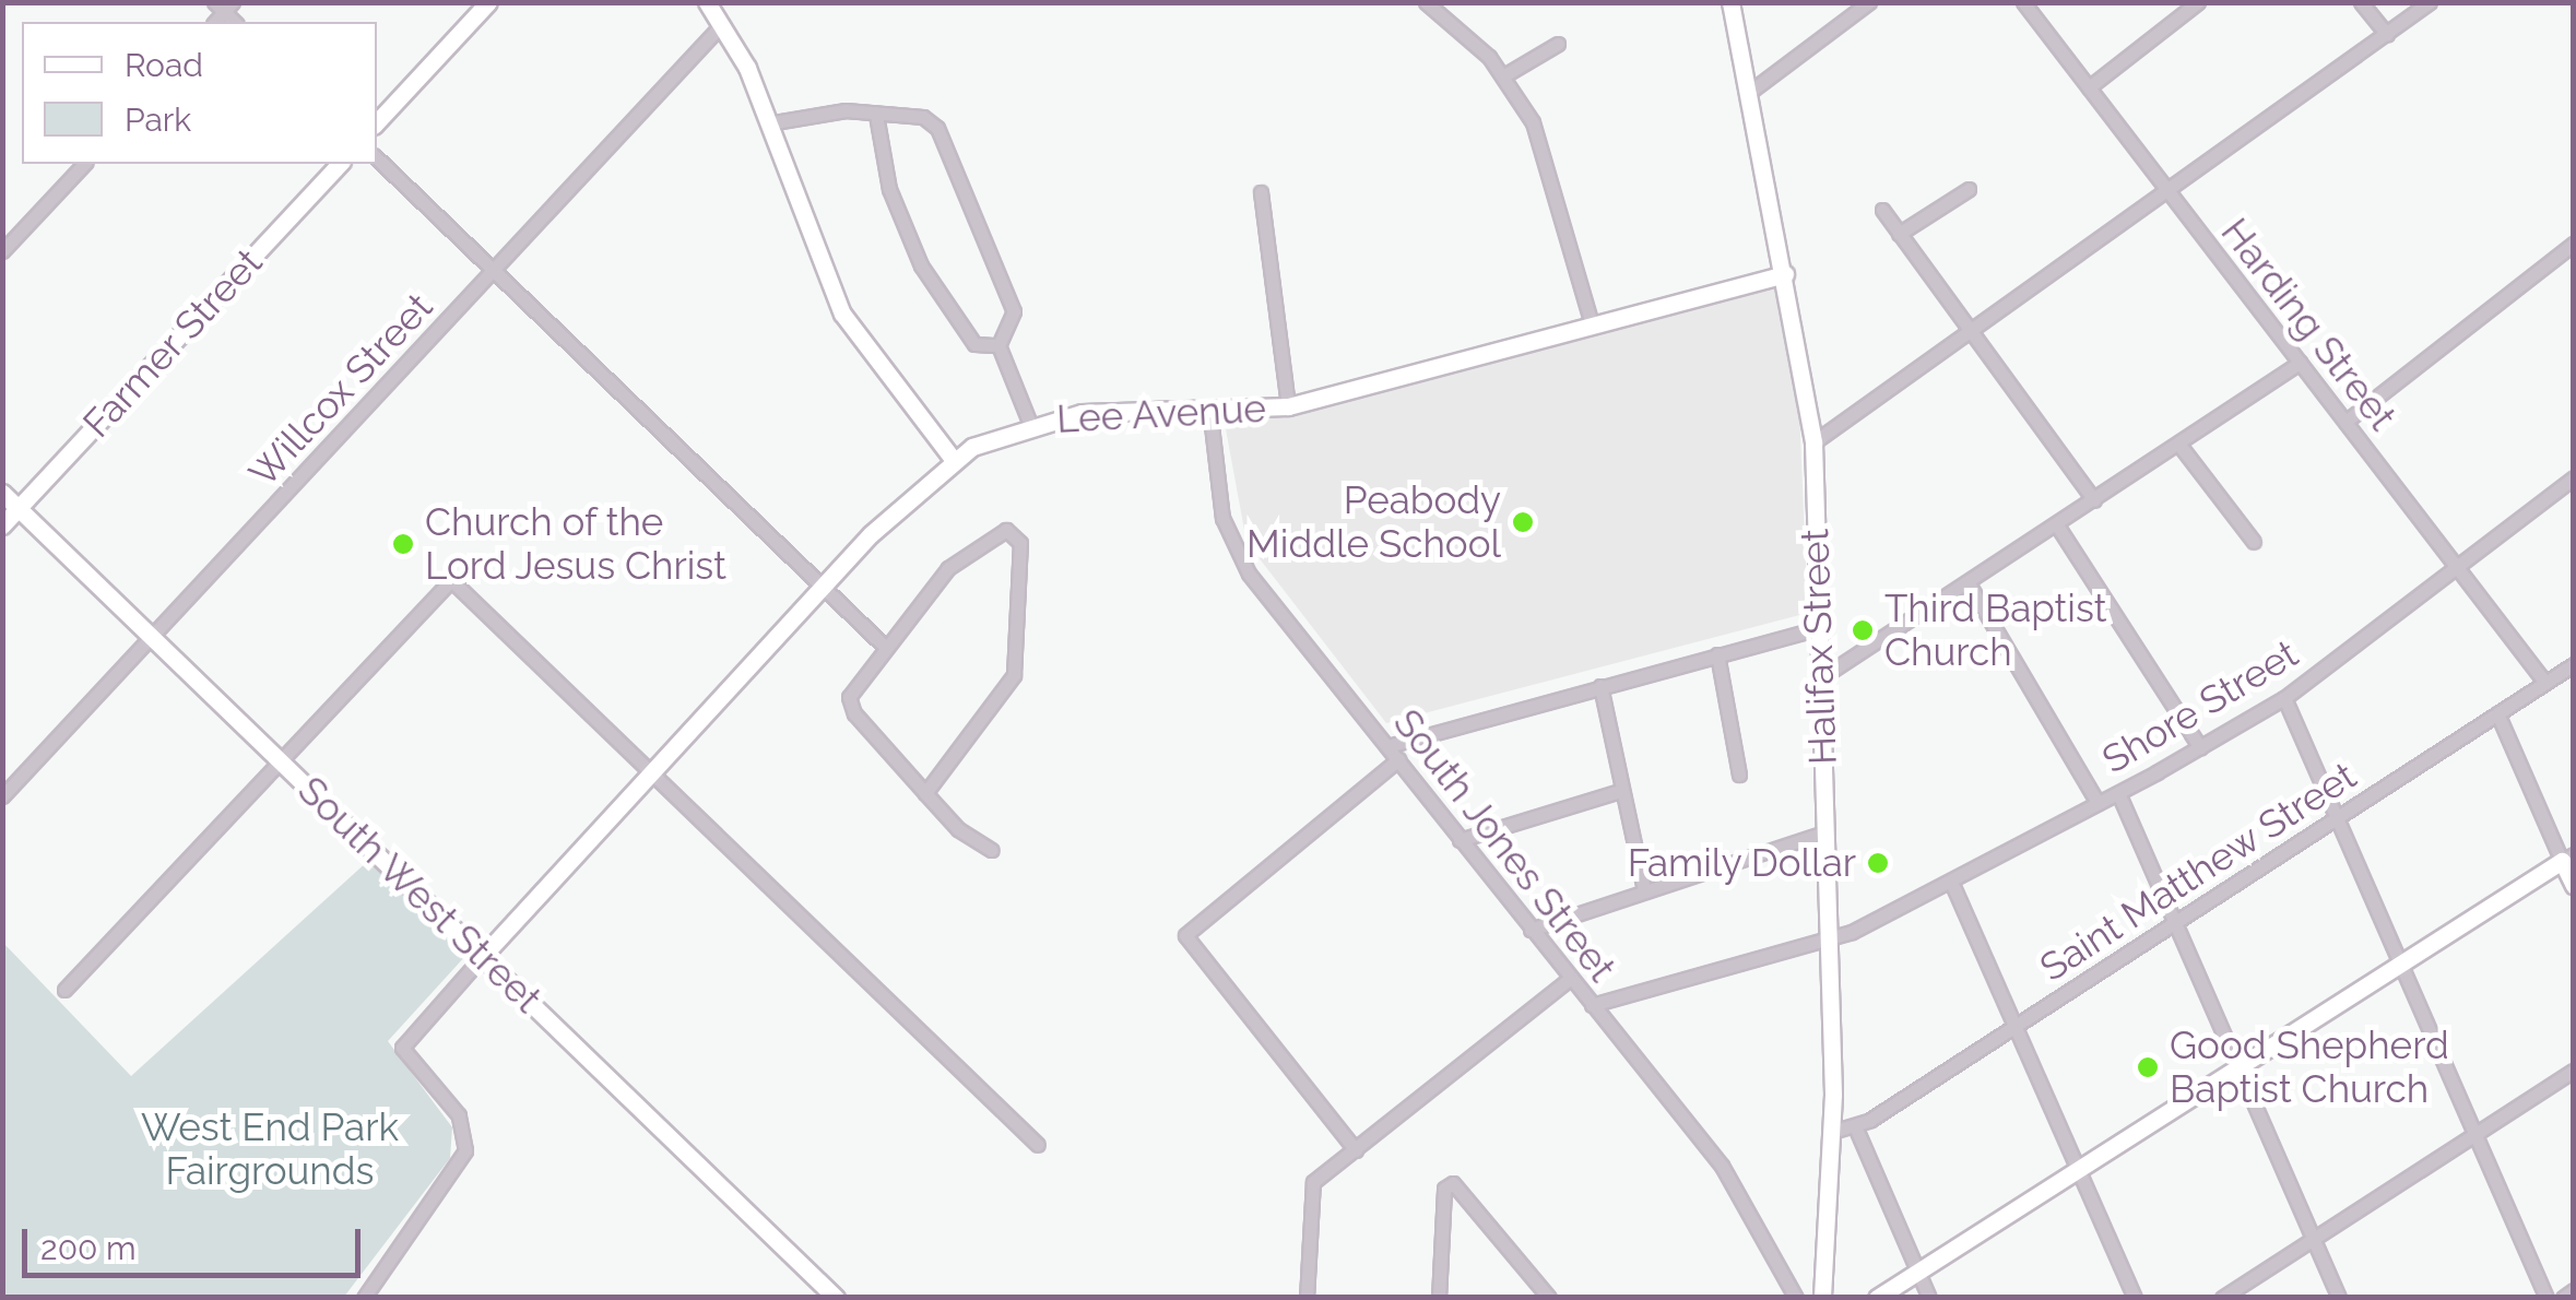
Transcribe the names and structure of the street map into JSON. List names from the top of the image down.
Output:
{
  "streets": {
    "street": [
      "Harding Street",
      "Farmer Street",
      "Willcox Street",
      "Lee Avenue",
      "Halifax Street",
      "Shore Street",
      "South Jones Street",
      "Saint Matthew Street",
      "South West Street"
    ]
  },
  "crossings": [
    ["Harding Street", "Shore Street"],
    ["Harding Street", "Saint Matthew Street"],
    ["Farmer Street", "South West Street"],
    ["Willcox Street", "South West Street"],
    ["Lee Avenue", "Halifax Street"],
    ["Lee Avenue", "South Jones Street"],
    ["Lee Avenue", "South West Street"],
    ["Halifax Street", "Shore Street"],
    ["Halifax Street", "Saint Matthew Street"],
    ["Shore Street", "South Jones Street"]
  ],
  "parks": ["West End Park Fairgrounds"],
  "places": [
    "Peabody Middle School",
    "Church of the Lord Jesus Christ",
    "Third Baptist Church",
    "Family Dollar",
    "Good Shepherd Baptist Church"
  ],
  "legend": ["Road", "Park"],
  "scale_bar": "200 m"
}
